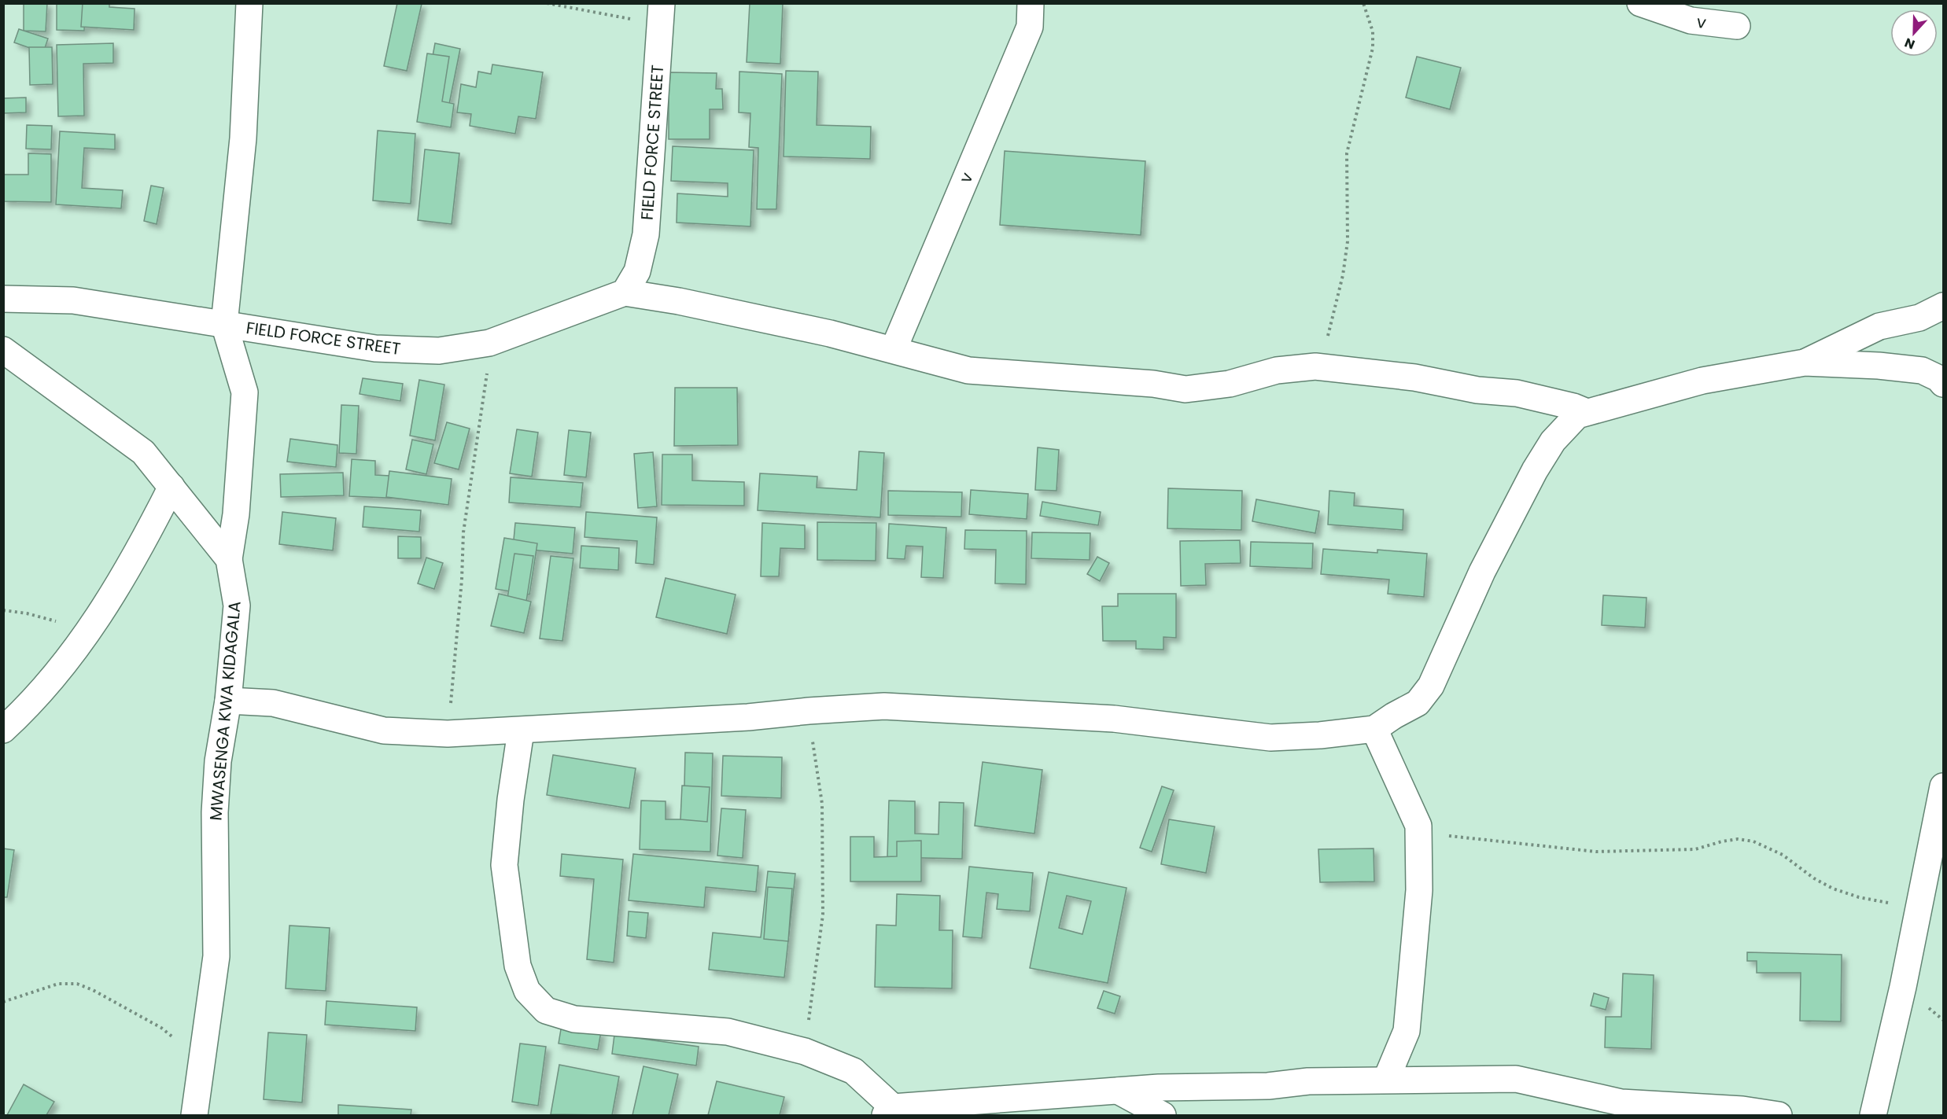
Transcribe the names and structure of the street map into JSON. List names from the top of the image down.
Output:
{
  "streets": {
    "street": ["v", "FIELD FORCE STREET", "MWASENGA KWA KIDAGALA"]
  },
  "north": "bottom"
}
